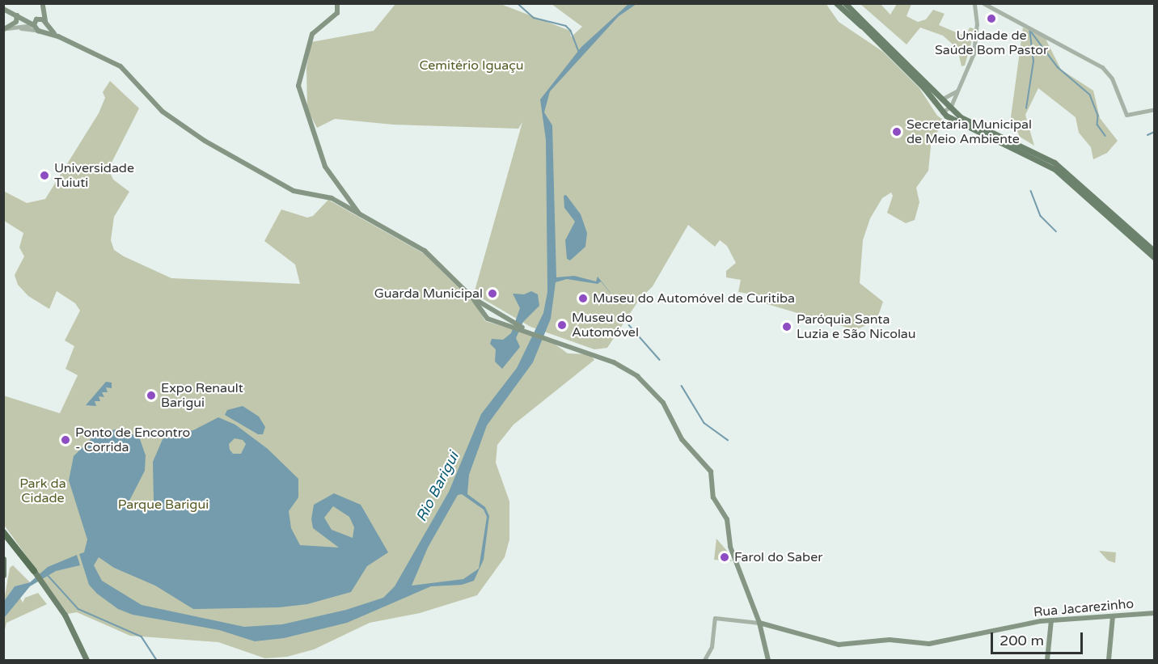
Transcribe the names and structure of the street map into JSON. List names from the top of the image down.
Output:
{
  "streets": {
    "main road": ["Rua Jacarezinho"]
  },
  "water": ["Rio Barigui"],
  "parks": ["Cemitério Iguaçu", "Park da Cidade", "Parque Barigui"],
  "places": [
    "Unidade de Saúde Bom Pastor",
    "Secretaria Municipal de Meio Ambiente",
    "Universidade Tuiuti",
    "Guarda Municipal",
    "Museu do Automóvel de Curitiba",
    "Museu do Automóvel",
    "Paróquia Santa Luzia e São Nicolau",
    "Expo Renault Barigui",
    "Ponto de Encontro - Corrida",
    "Farol do Saber"
  ],
  "scale_bar": "200 m"
}
